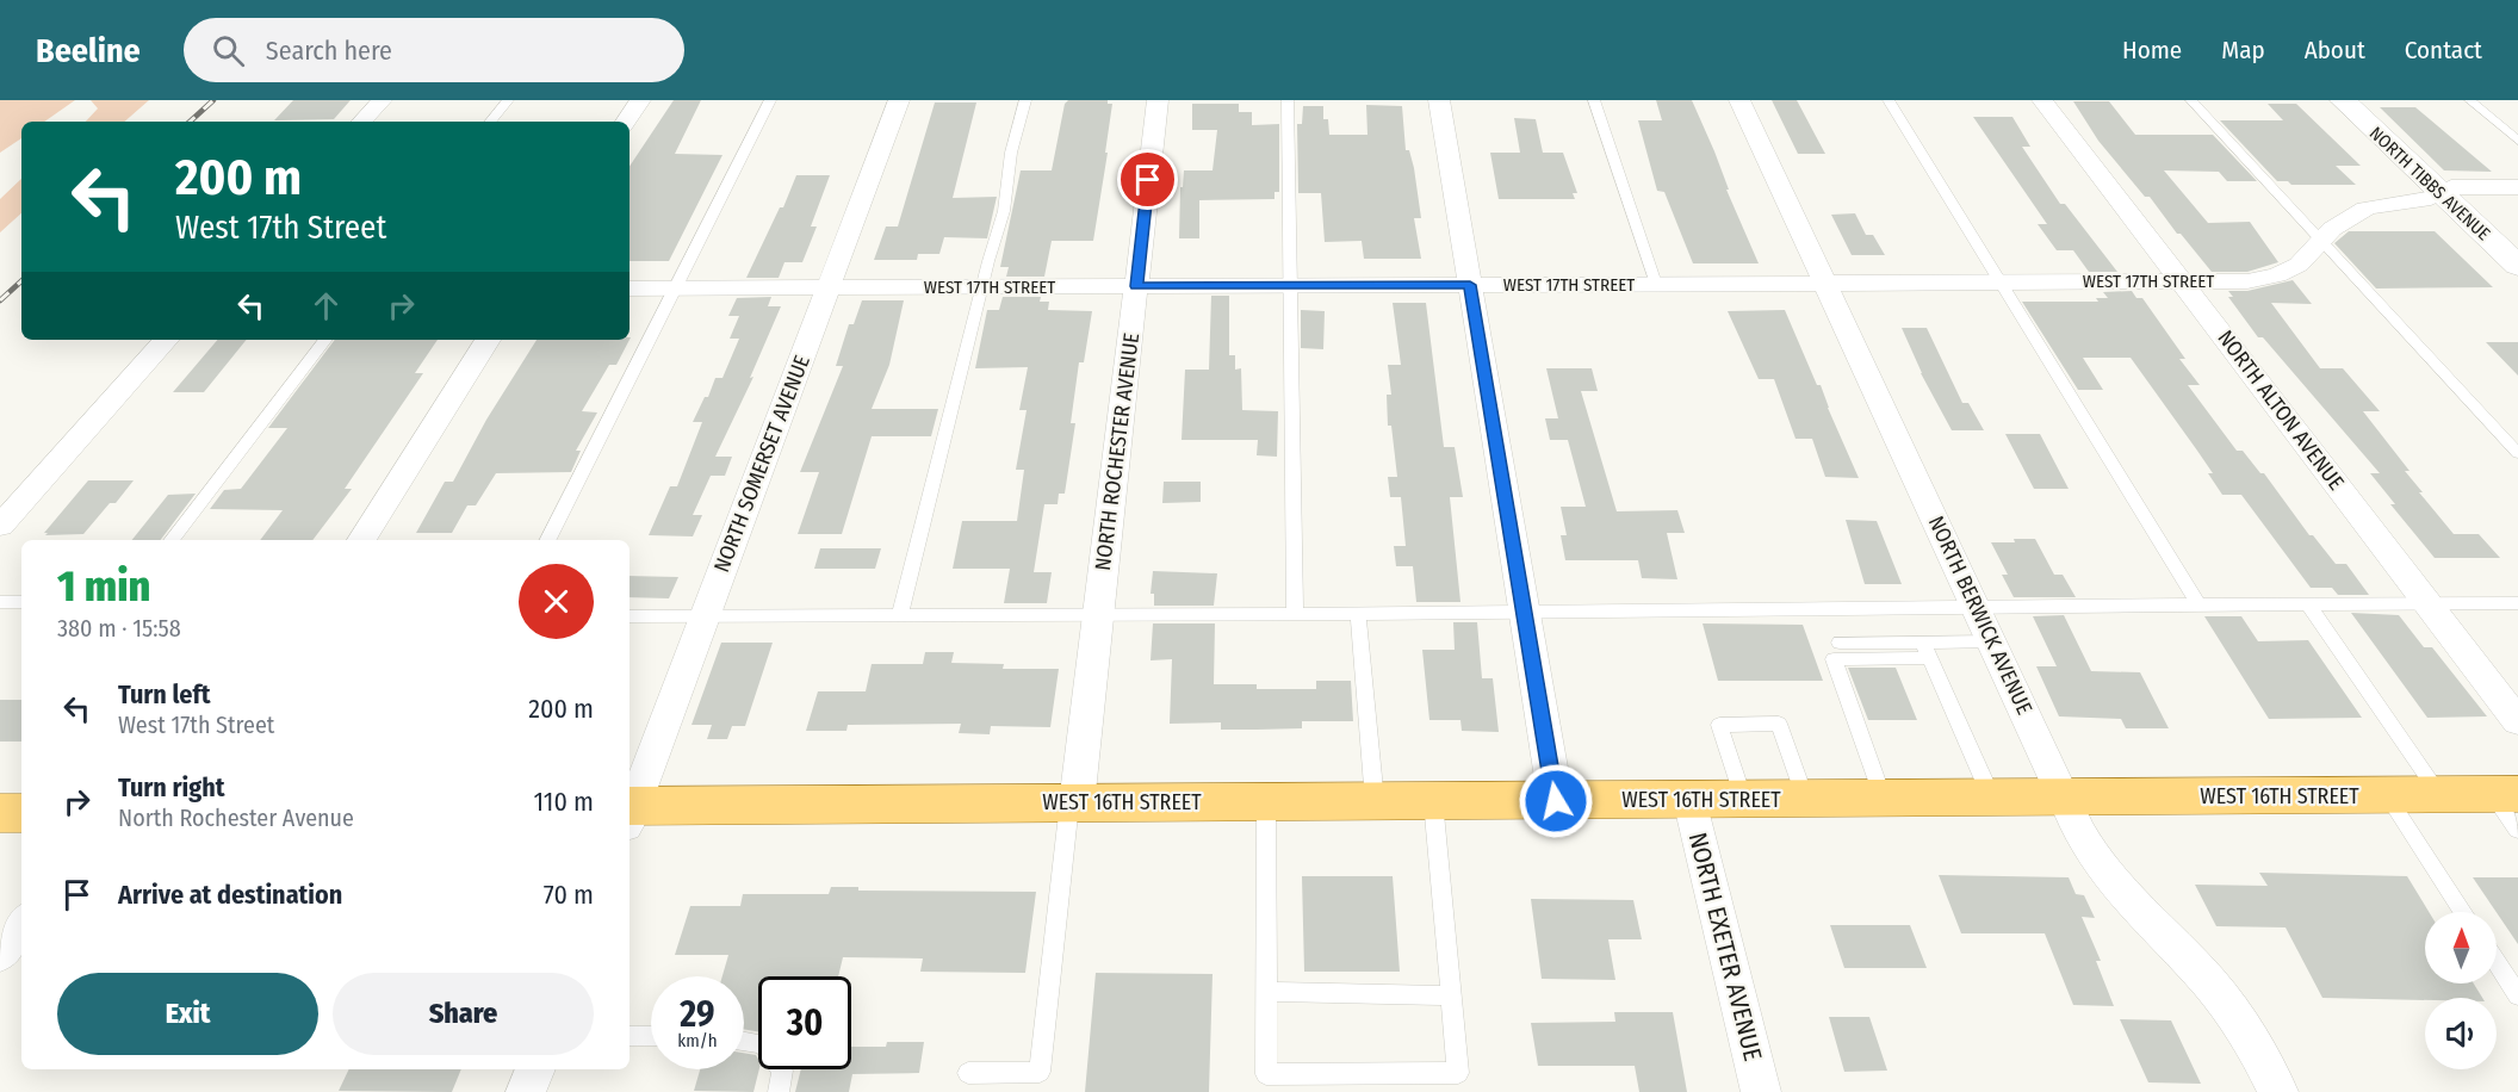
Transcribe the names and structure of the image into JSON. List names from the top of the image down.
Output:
{
  "streets": {
    "main road": ["WEST 16TH STREET"],
    "street": [
      "NORTH TIBBS AVENUE",
      "WEST 17TH STREET",
      "NORTH ALTON AVENUE",
      "NORTH ROCHESTER AVENUE",
      "NORTH SOMERSET AVENUE",
      "NORTH BERWICK AVENUE",
      "NORTH EXETER AVENUE"
    ]
  },
  "crossings": [
    ["NORTH TIBBS AVENUE", "WEST 17TH STREET"],
    ["WEST 17TH STREET", "NORTH ALTON AVENUE"],
    ["WEST 17TH STREET", "NORTH ROCHESTER AVENUE"],
    ["WEST 17TH STREET", "NORTH SOMERSET AVENUE"],
    ["WEST 17TH STREET", "NORTH BERWICK AVENUE"],
    ["NORTH ROCHESTER AVENUE", "WEST 16TH STREET"],
    ["NORTH BERWICK AVENUE", "WEST 16TH STREET"],
    ["WEST 16TH STREET", "NORTH EXETER AVENUE"]
  ],
  "north": "top",
  "page": {
    "header": "Beeline",
    "search": "Search here",
    "nav": [
      "Home",
      "Map",
      "About",
      "Contact"
    ],
    "turn": ["200 m", "West 17th Street"],
    "heading": ["1 min", "380 m · 15:58"],
    "list": [
      {
        "name": "Turn left",
        "note": "West 17th Street",
        "value": "200 m"
      },
      {
        "name": "Turn right",
        "note": "North Rochester Avenue",
        "value": "110 m"
      },
      {
        "name": "Arrive at destination",
        "value": "70 m"
      }
    ],
    "buttons": ["Exit", "Share"],
    "speed": "29 km/h",
    "limit": "30"
  }
}
